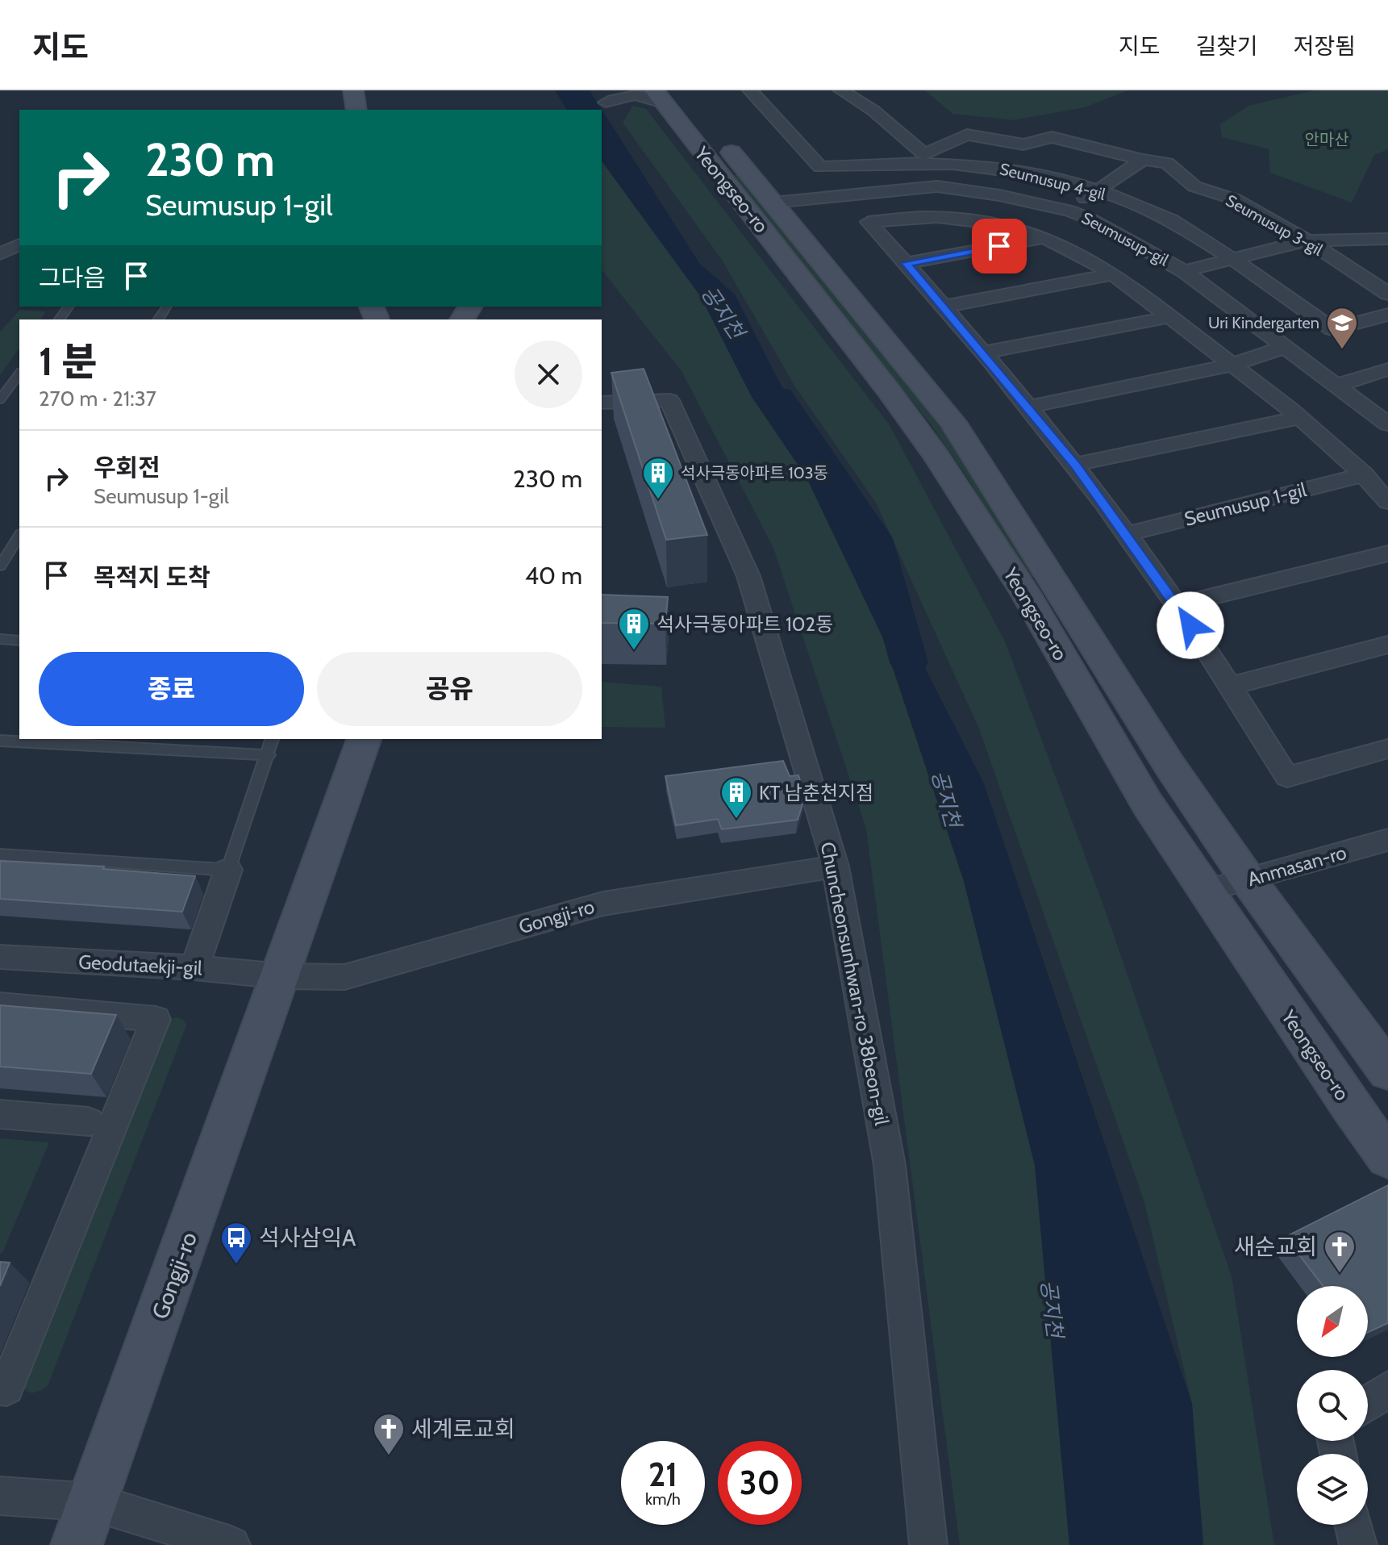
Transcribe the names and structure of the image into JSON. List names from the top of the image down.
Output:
{
  "streets": {
    "street": [
      "Seumusup 4-gil",
      "Yeongseo-ro",
      "Seumusup 3-gil",
      "Seumusup-gil",
      "Seumusup 1-gil",
      "Anmasan-ro",
      "Gongji-ro",
      "Geodutaekji-gil",
      "Chuncheonsunhwan-ro 38beon-gil"
    ]
  },
  "crossings": [
    ["Seumusup 4-gil", "Seumusup 3-gil"],
    ["Yeongseo-ro", "Seumusup-gil"],
    ["Yeongseo-ro", "Anmasan-ro"],
    ["Gongji-ro", "Geodutaekji-gil"],
    ["Gongji-ro", "Chuncheonsunhwan-ro 38beon-gil"]
  ],
  "water": ["공지천"],
  "parks": ["안마산"],
  "places": {
    "school or university": ["Uri Kindergarten"],
    "building": ["석사극동아파트 103동", "석사극동아파트 102동", "KT 남춘천지점"],
    "bus stop": ["석사삼익A"],
    "church": ["새순교회", "세계로교회"]
  },
  "north": "bottom left",
  "page": {
    "header": "지도",
    "nav": ["지도", "길찾기", "저장됨"],
    "turn": ["230 m", "Seumusup 1-gil"],
    "then": "그다음",
    "heading": ["1 분", "270 m · 21:37"],
    "list": [
      {
        "name": "우회전",
        "note": "Seumusup 1-gil",
        "value": "230 m"
      },
      {
        "name": "목적지 도착",
        "value": "40 m"
      }
    ],
    "buttons": ["종료", "공유"],
    "speed": "21 km/h",
    "limit": "30"
  }
}
